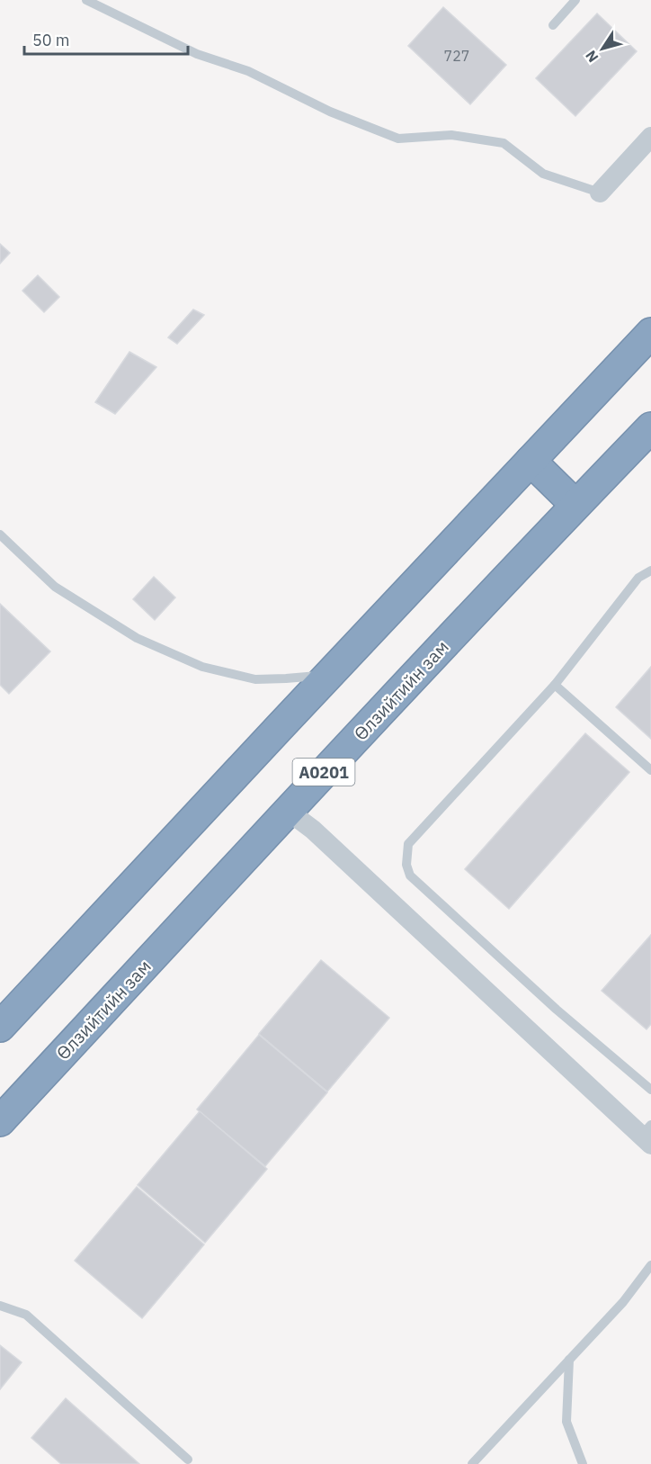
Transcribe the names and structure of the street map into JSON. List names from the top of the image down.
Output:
{
  "streets": {
    "highway": ["Өлзийтийн зам", "A0201"]
  },
  "house_numbers": ["727"],
  "scale_bar": "50 m",
  "north": "bottom left"
}
